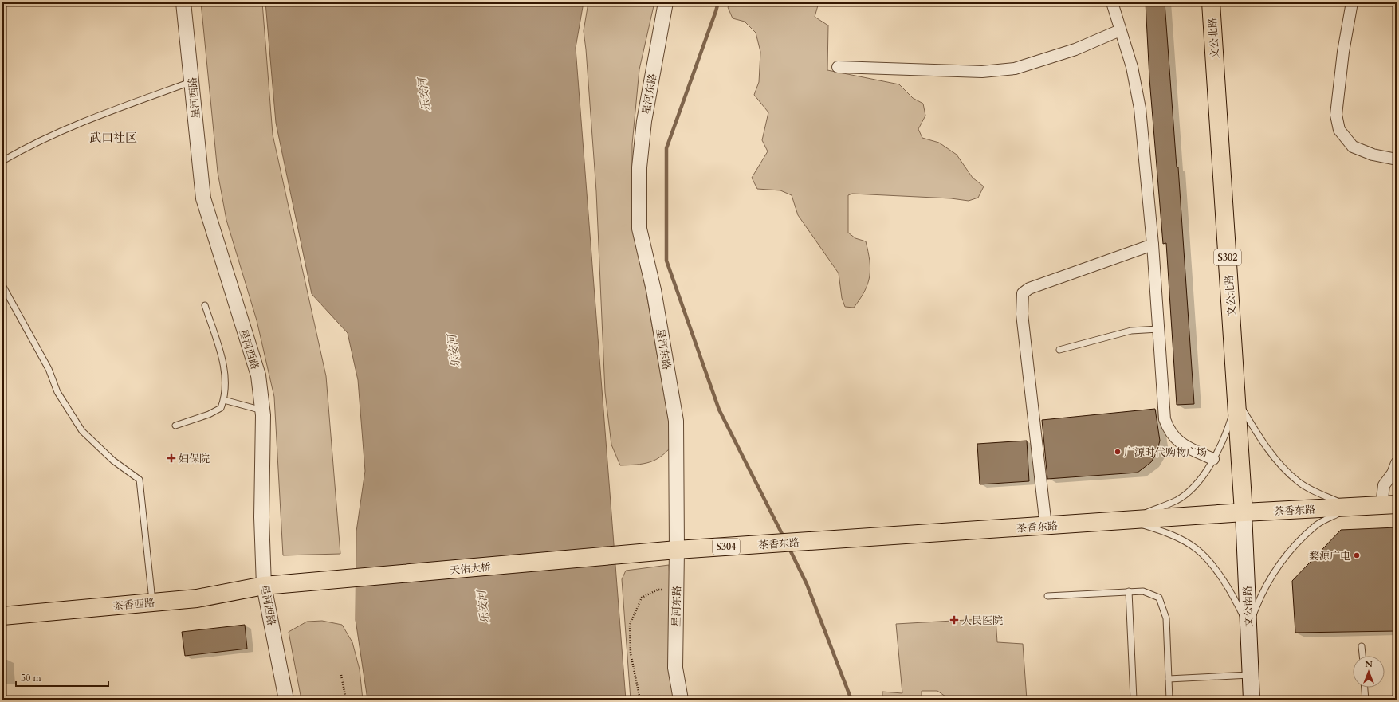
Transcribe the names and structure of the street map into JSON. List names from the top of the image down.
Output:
{
  "streets": {
    "main road": [
      "文公北路",
      "S302",
      "茶香东路",
      "S304",
      "天佑大桥",
      "茶香西路",
      "文公南路"
    ],
    "street": ["星河东路", "星河西路"]
  },
  "crossings": [
    ["文公北路", "茶香东路"],
    ["文公北路", "文公南路"],
    ["星河东路", "茶香东路"],
    ["星河东路", "天佑大桥"],
    ["星河西路", "天佑大桥"],
    ["星河西路", "茶香西路"],
    ["茶香东路", "天佑大桥"],
    ["茶香东路", "文公南路"],
    ["天佑大桥", "茶香西路"]
  ],
  "districts": ["武口社区"],
  "water": ["乐安河"],
  "places": {
    "other": ["广源时代购物广场", "婺源广电"],
    "health": ["妇保院", "人民医院"]
  },
  "scale_bar": "50 m",
  "north": "top"
}
